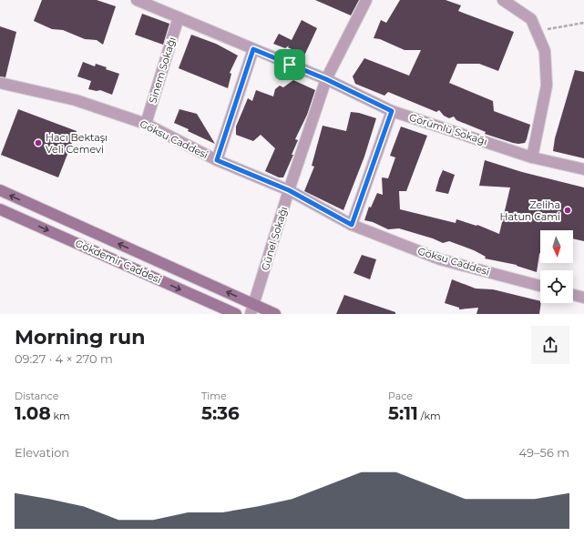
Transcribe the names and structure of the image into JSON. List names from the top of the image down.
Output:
{
  "streets": {
    "main road": ["Gökdemir Caddesi"],
    "street": [
      "Sinem Sokağı",
      "Görümlü Sokağı",
      "Göksu Caddesi",
      "Günel Sokağı"
    ]
  },
  "crossings": [
    ["Sinem Sokağı", "Görümlü Sokağı"],
    ["Sinem Sokağı", "Göksu Caddesi"],
    ["Görümlü Sokağı", "Günel Sokağı"],
    ["Göksu Caddesi", "Günel Sokağı"]
  ],
  "places": ["Hacı Bektaşı Veli Cemevi", "Zeliha Hatun Cami"],
  "north": "bottom",
  "page": {
    "heading": ["Morning run", "09:27 · 4 × 270 m"],
    "stats": [
      ["Distance", "1.08 km"],
      ["Time", "5:36"],
      ["Pace", "5:11 /km"]
    ],
    "chart": ["Elevation", "49–56 m"]
  }
}
